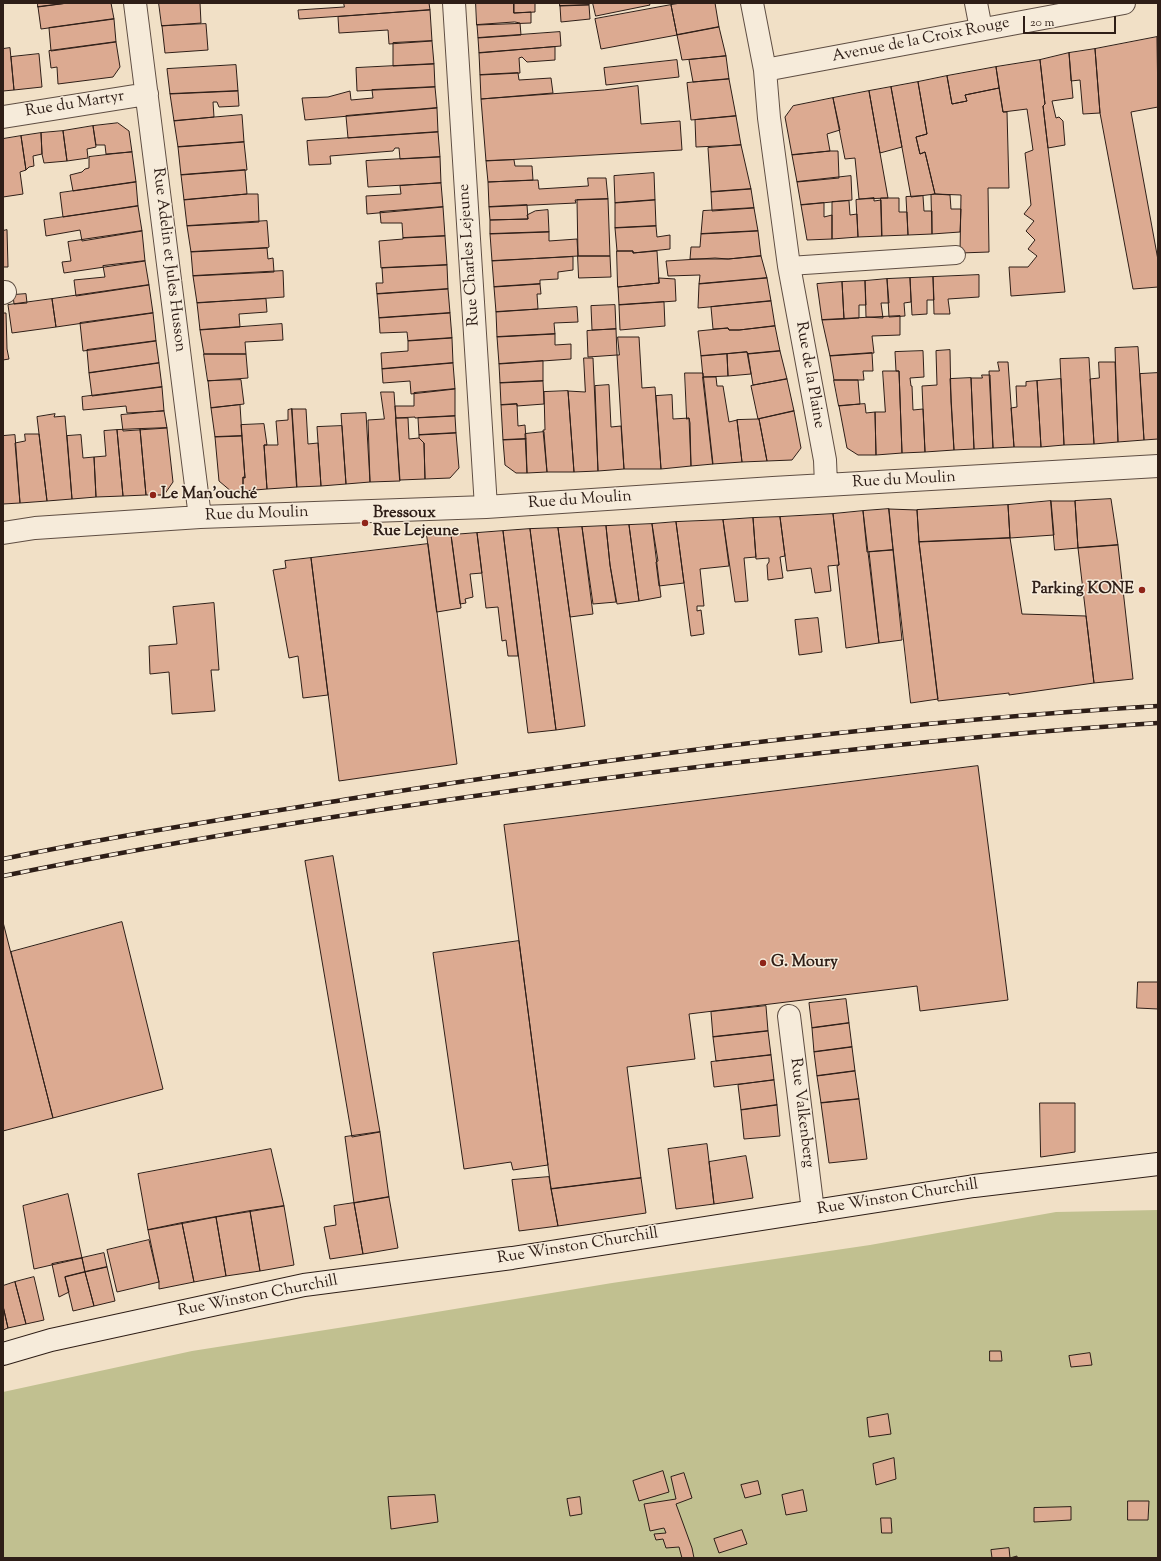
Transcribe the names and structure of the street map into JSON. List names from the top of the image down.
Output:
{
  "streets": {
    "street": [
      "Avenue de la Croix Rouge",
      "Rue du Martyr",
      "Rue Charles Lejeune",
      "Rue Adelin et Jules Husson",
      "Rue de la Plaine",
      "Rue du Moulin",
      "Rue Valkenberg",
      "Rue Winston Churchill"
    ]
  },
  "crossings": [
    ["Avenue de la Croix Rouge", "Rue de la Plaine"],
    ["Rue du Martyr", "Rue Adelin et Jules Husson"],
    ["Rue Charles Lejeune", "Rue du Moulin"],
    ["Rue Adelin et Jules Husson", "Rue du Moulin"],
    ["Rue de la Plaine", "Rue du Moulin"],
    ["Rue Valkenberg", "Rue Winston Churchill"]
  ],
  "places": [
    "Le Man'ouché",
    "Bressoux Rue Lejeune",
    "Parking KONE",
    "G. Moury"
  ],
  "scale_bar": "20 m"
}
